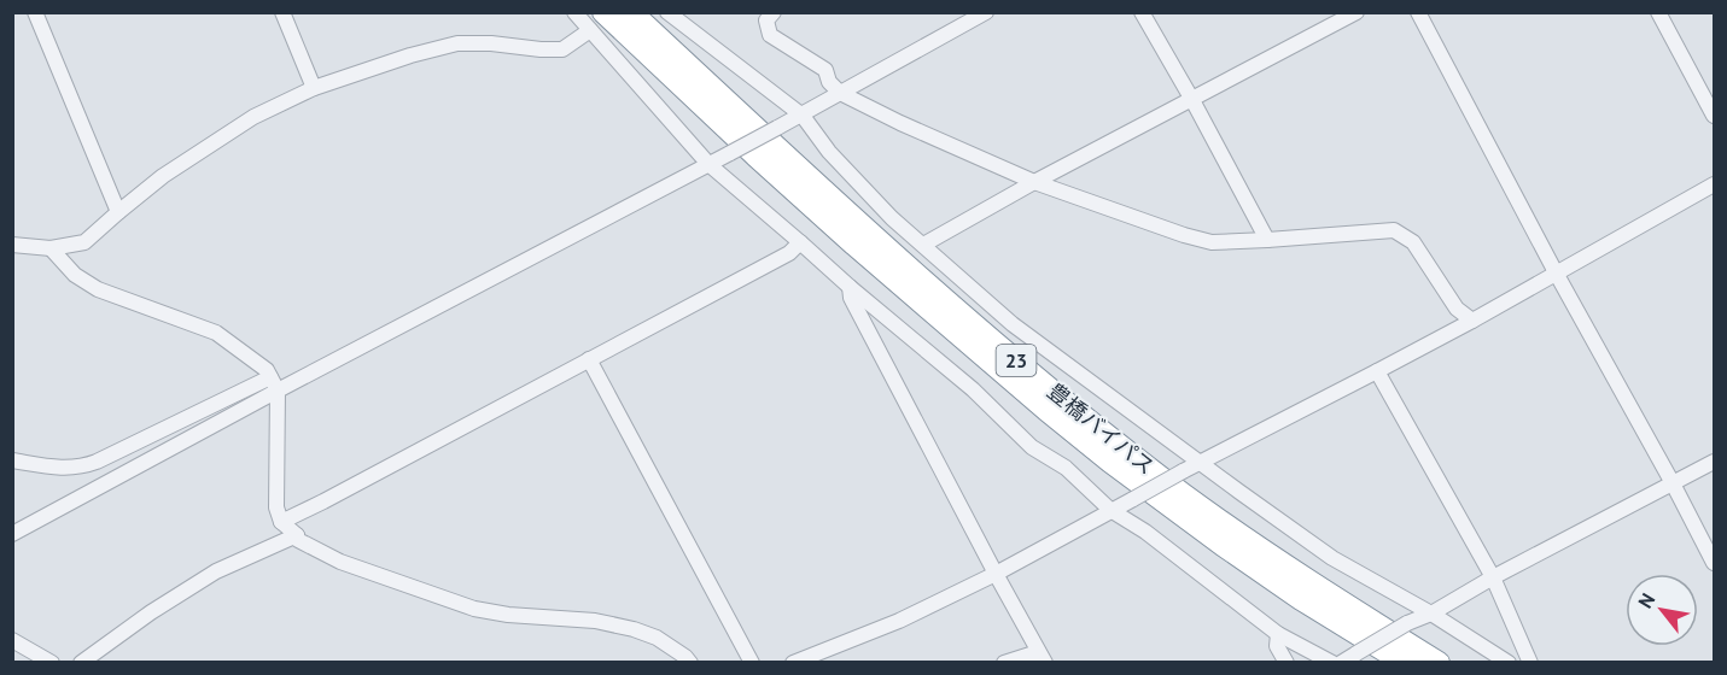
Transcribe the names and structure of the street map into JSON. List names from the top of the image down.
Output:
{
  "streets": {
    "highway": ["23", "豊橋バイパス"]
  },
  "north": "top left"
}
